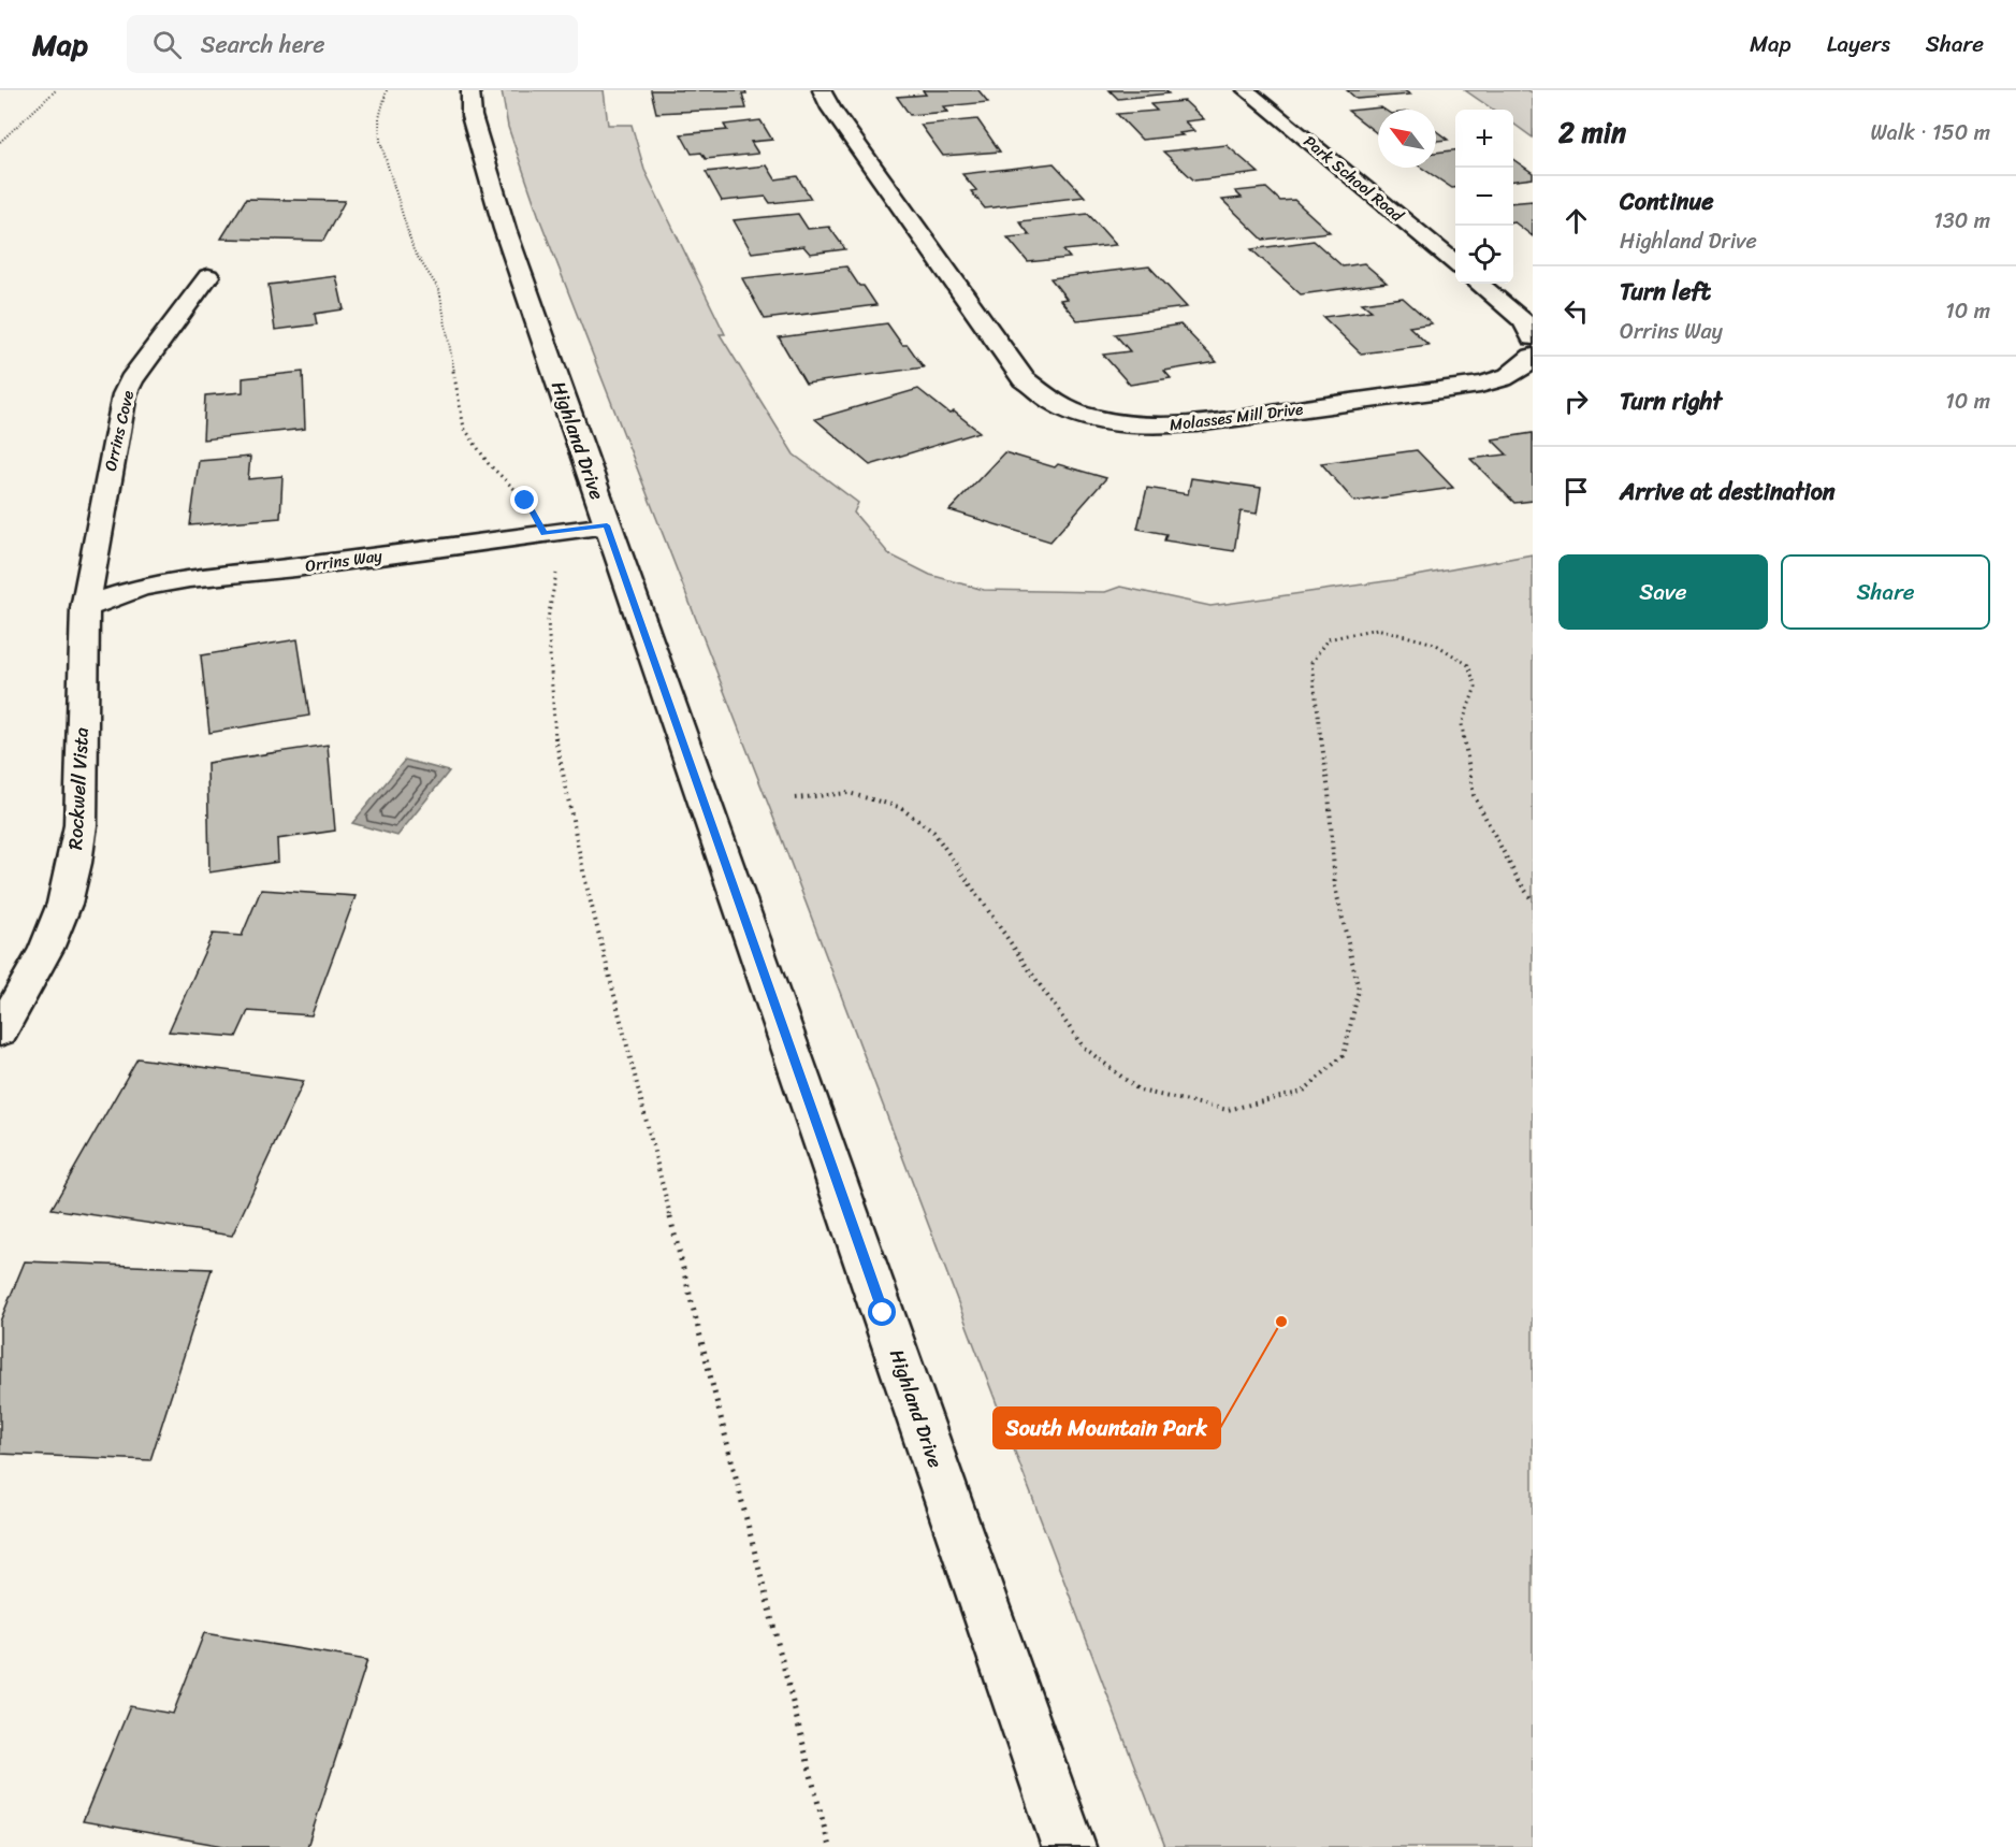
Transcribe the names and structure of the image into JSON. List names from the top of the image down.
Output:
{
  "streets": {
    "street": [
      "Park School Road",
      "Molasses Mill Drive",
      "Orrins Cove",
      "Highland Drive",
      "Orrins Way",
      "Rockwell Vista"
    ]
  },
  "crossings": [
    ["Orrins Cove", "Orrins Way"],
    ["Orrins Cove", "Rockwell Vista"],
    ["Highland Drive", "Orrins Way"],
    ["Orrins Way", "Rockwell Vista"]
  ],
  "places": ["South Mountain Park"],
  "north": "top left",
  "page": {
    "header": "Map",
    "search": "Search here",
    "nav": ["Map", "Layers", "Share"],
    "heading": ["2 min", "Walk · 150 m"],
    "map_buttons": ["+", "−"],
    "list": [
      ["Continue", "Highland Drive", "130 m"],
      ["Turn left", "Orrins Way", "10 m"],
      ["Turn right", "10 m"],
      "Arrive at destination"
    ],
    "buttons": ["Save", "Share"]
  }
}
